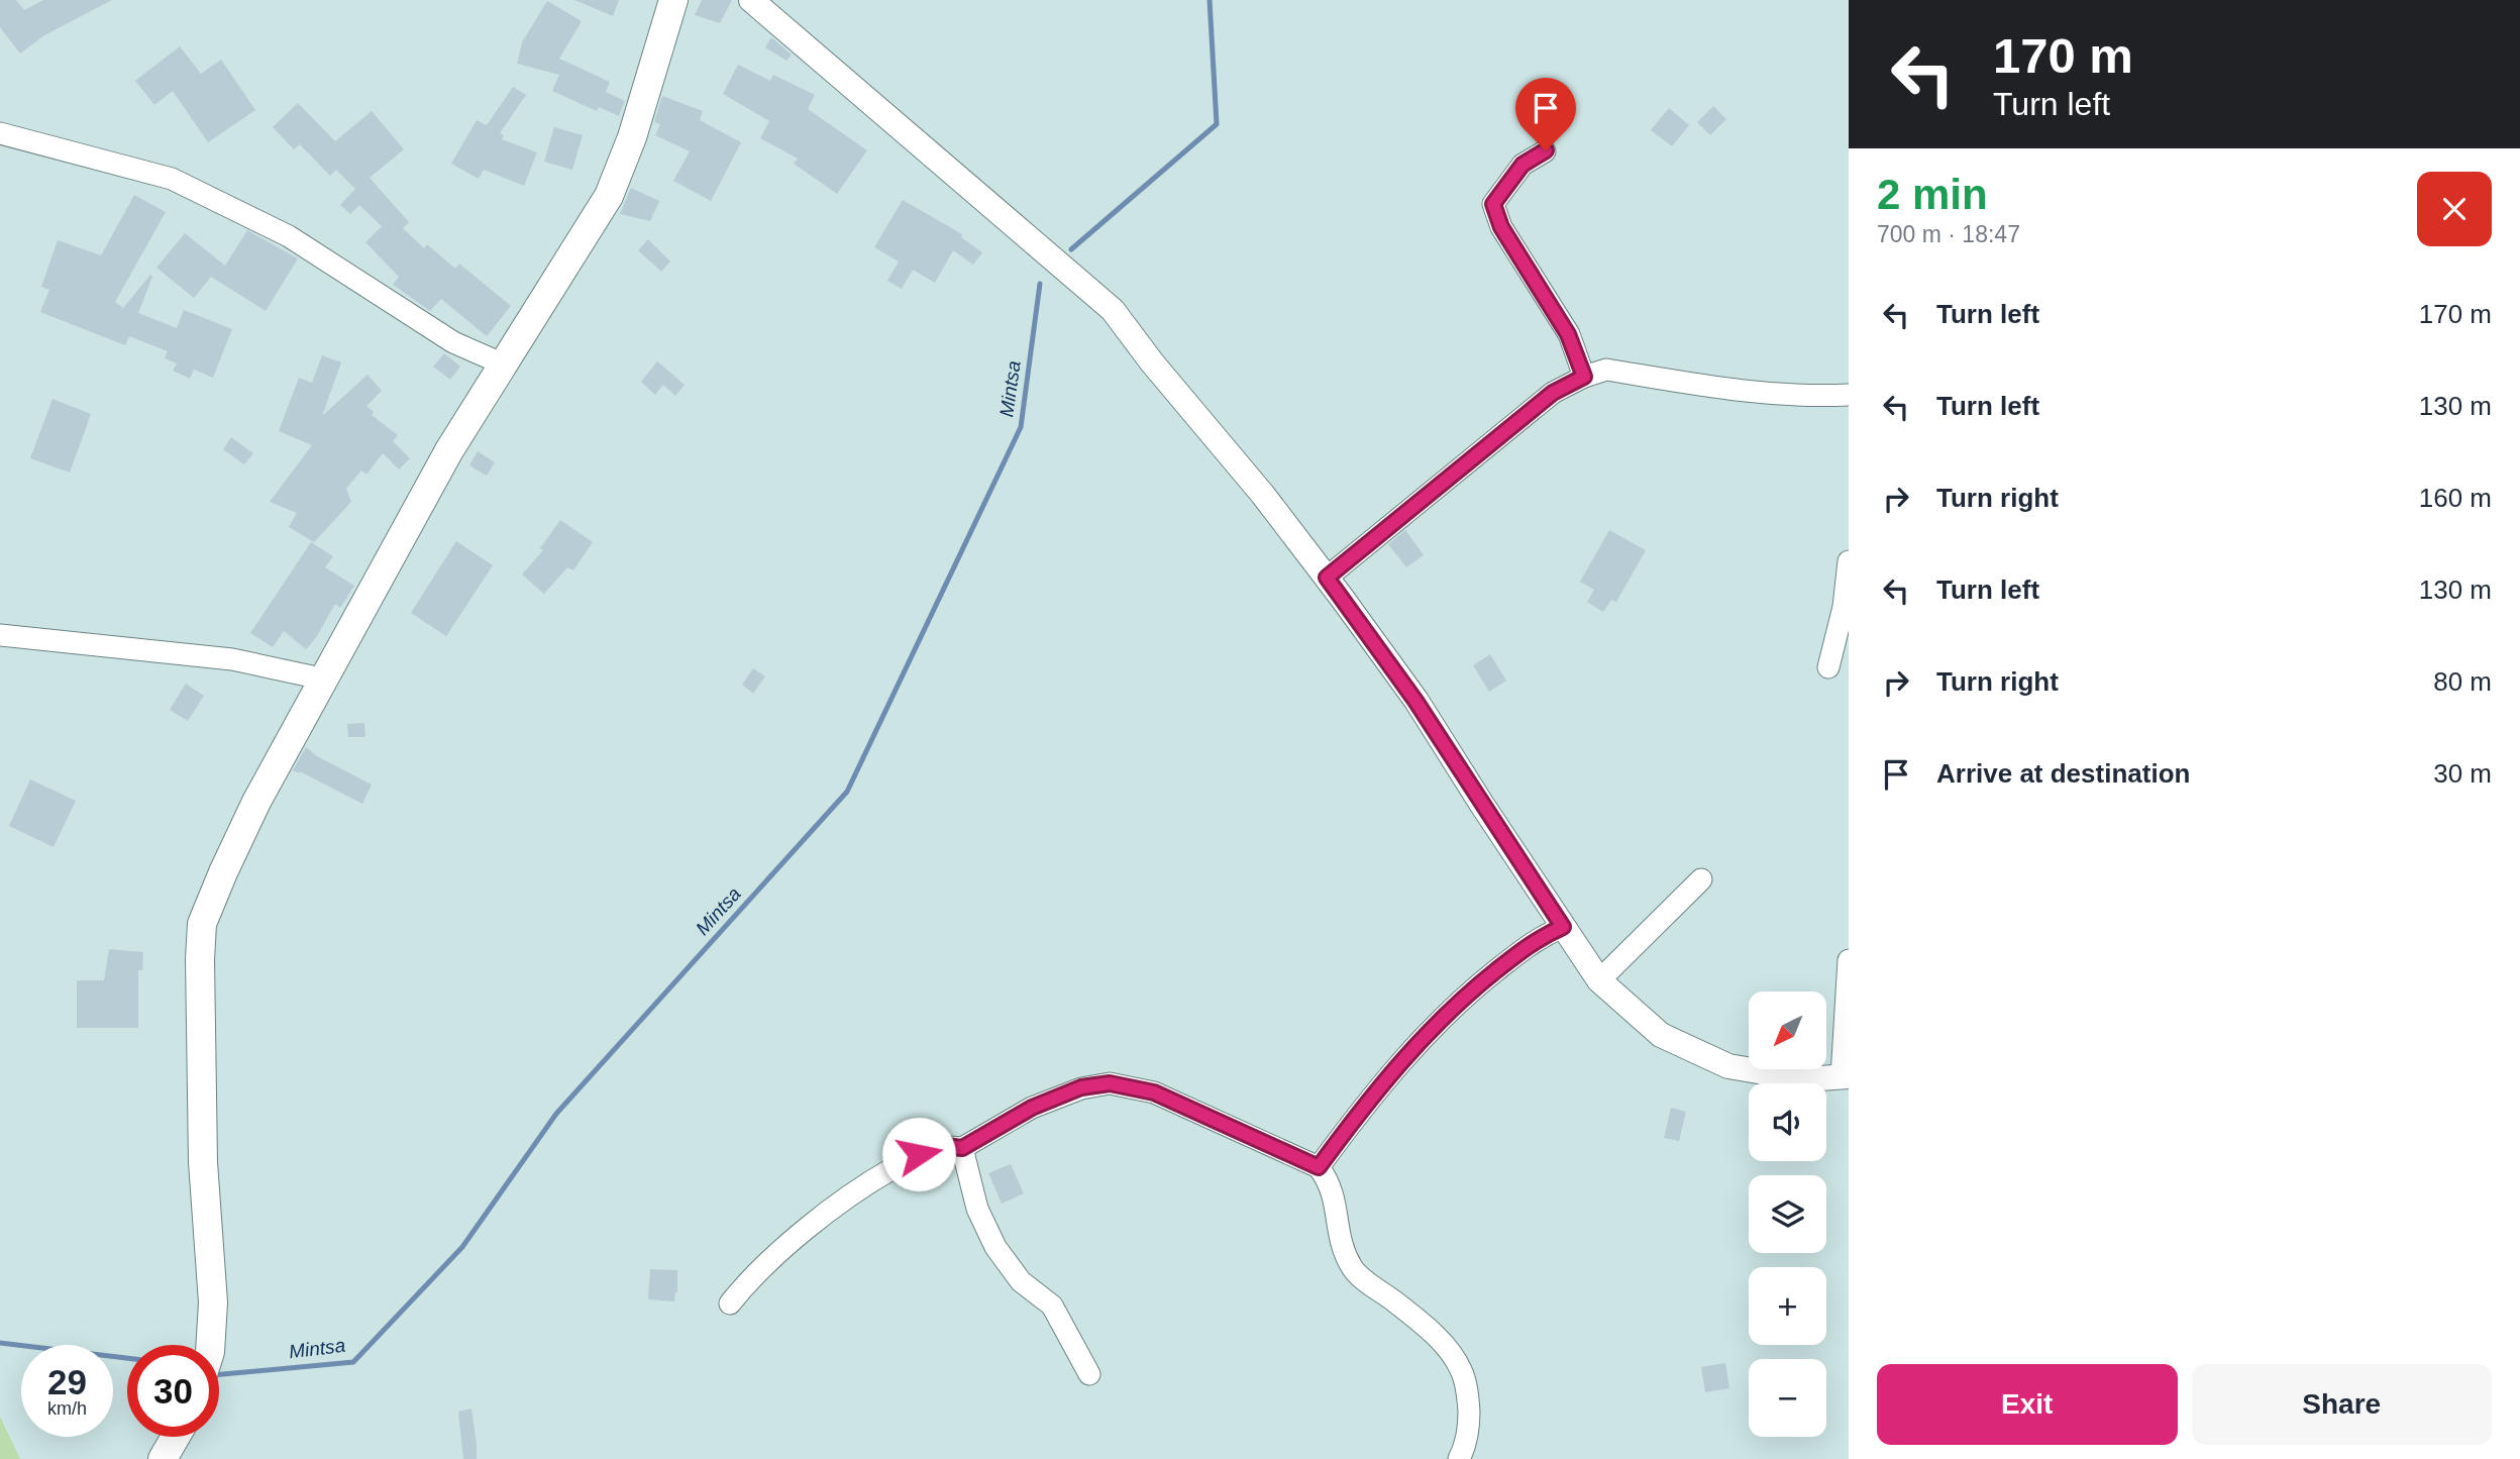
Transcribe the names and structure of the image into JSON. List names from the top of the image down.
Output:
{
  "water": ["Mintsa"],
  "north": "bottom left",
  "page": {
    "turn": ["170 m", "Turn left"],
    "heading": ["2 min", "700 m · 18:47"],
    "list": [
      {
        "name": "Turn left",
        "value": "170 m"
      },
      {
        "name": "Turn left",
        "value": "130 m"
      },
      {
        "name": "Turn right",
        "value": "160 m"
      },
      {
        "name": "Turn left",
        "value": "130 m"
      },
      {
        "name": "Turn right",
        "value": "80 m"
      },
      {
        "name": "Arrive at destination",
        "value": "30 m"
      }
    ],
    "map_buttons": ["+", "−"],
    "speed": "29 km/h",
    "limit": "30",
    "buttons": ["Exit", "Share"]
  }
}
